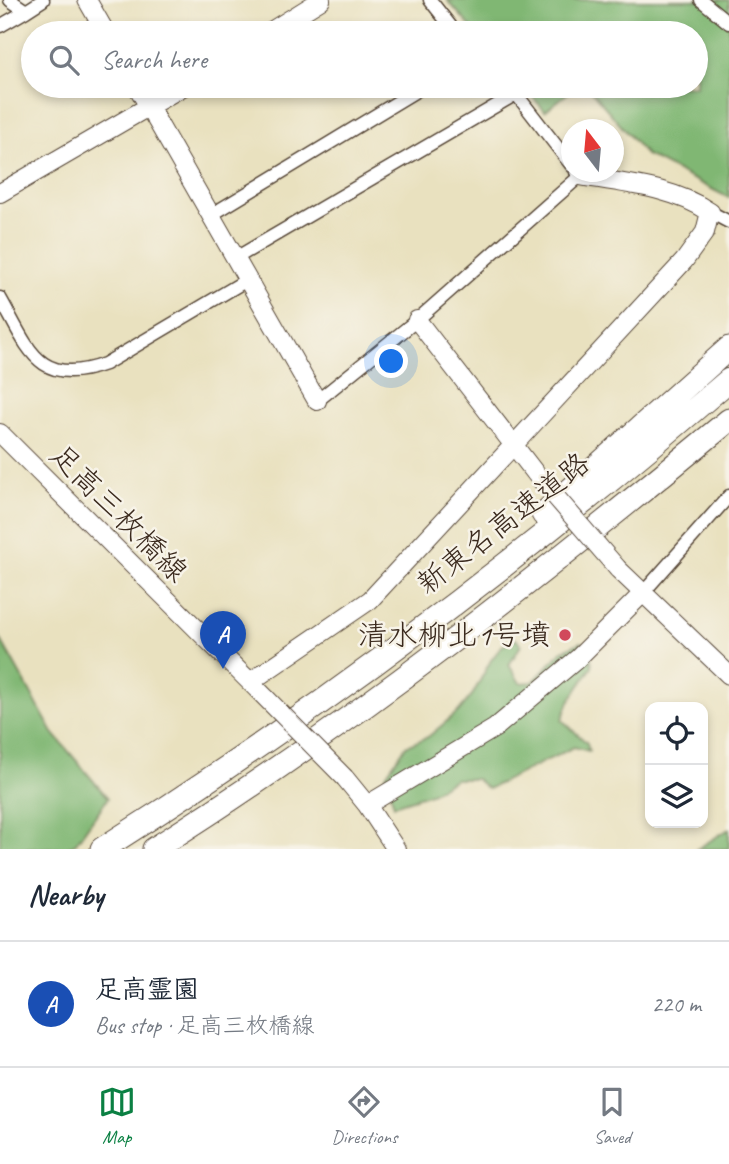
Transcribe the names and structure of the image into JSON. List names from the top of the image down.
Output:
{
  "streets": {
    "highway": ["新東名高速道路"],
    "street": ["足高三枚橋線"]
  },
  "places": ["清水柳北1号墳"],
  "north": "top",
  "page": {
    "search": "Search here",
    "pins": "A",
    "heading": "Nearby",
    "list": [
      {
        "mark": "A",
        "name": "足高霊園",
        "note": "Bus stop · 足高三枚橋線",
        "value": "220 m"
      }
    ],
    "nav": ["Map", "Directions", "Saved"]
  }
}
